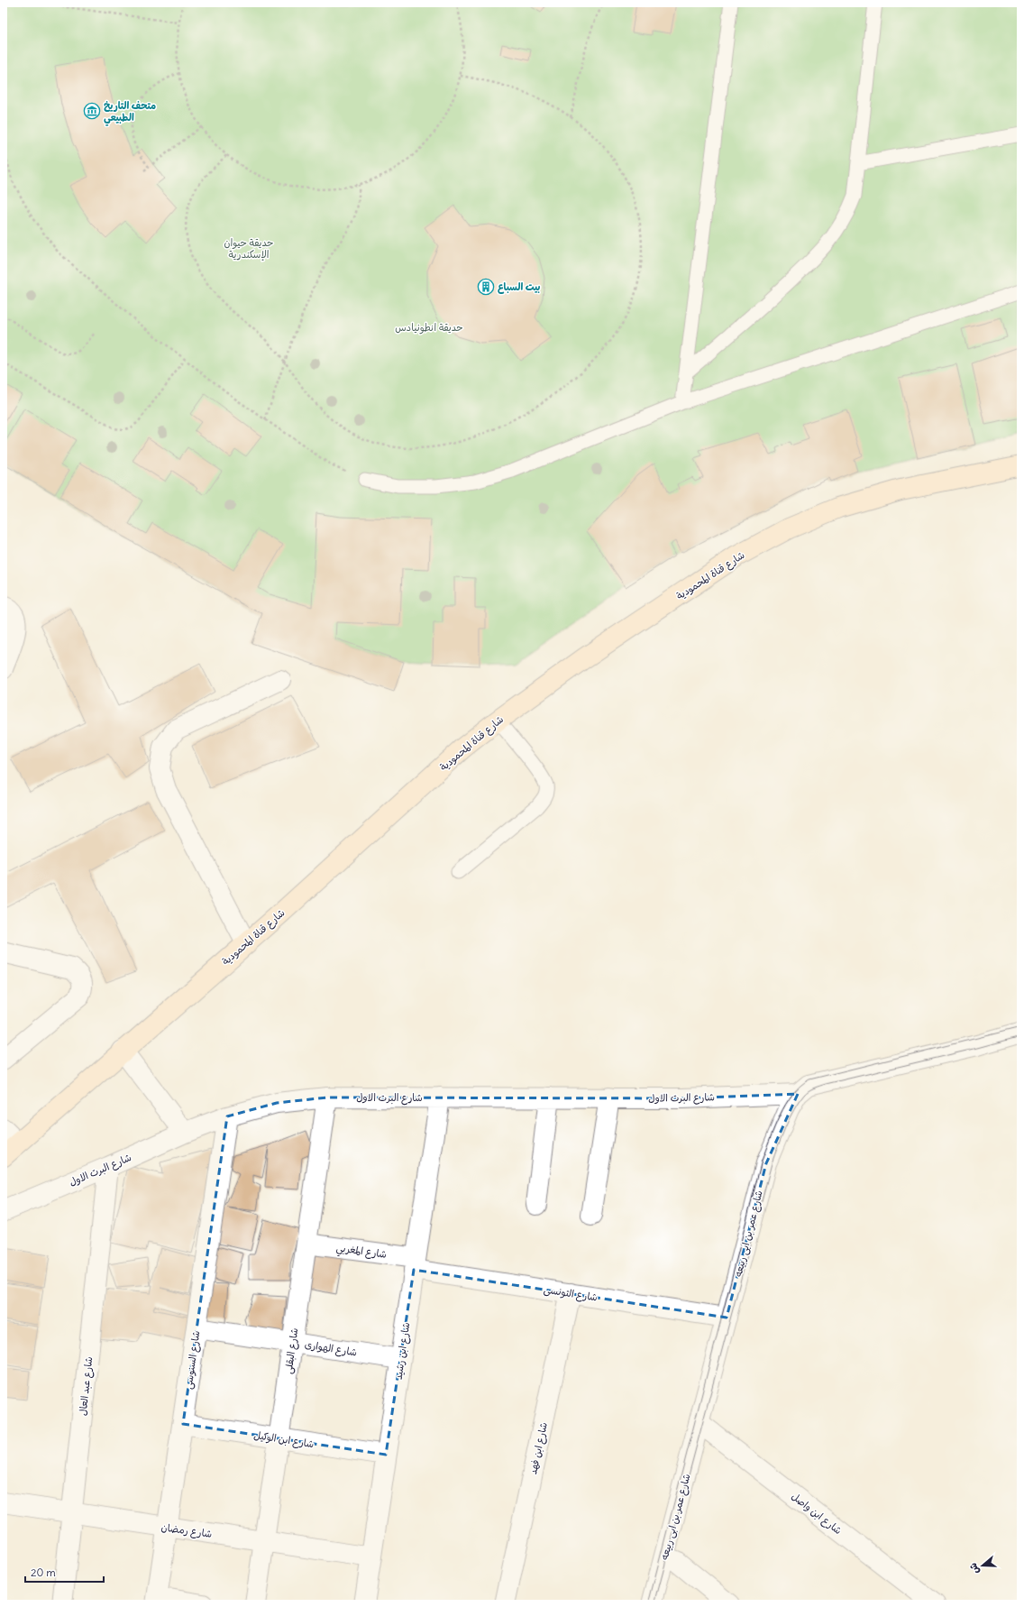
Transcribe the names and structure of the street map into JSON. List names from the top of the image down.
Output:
{
  "streets": {
    "main road": ["شارع قناة المحمودية"],
    "street": [
      "شارع البرت الاول",
      "شارع عمر بن ابى ربيعه",
      "شارع المغربي",
      "شارع التونسى",
      "شارع الهوارى",
      "شارع البقلى",
      "شارع ابن رشيد",
      "شارع السنوسى",
      "شارع عبد العال",
      "شارع ابن الوكيل",
      "شارع ابن فهد",
      "شارع ابن واصل",
      "شارع رمضان"
    ]
  },
  "crossings": [
    ["شارع البرت الاول", "شارع عمر بن ابى ربيعه"],
    ["شارع البرت الاول", "شارع البقلى"],
    ["شارع البرت الاول", "شارع ابن رشيد"],
    ["شارع البرت الاول", "شارع السنوسى"],
    ["شارع البرت الاول", "شارع عبد العال"],
    ["شارع عمر بن ابى ربيعه", "شارع التونسى"],
    ["شارع عمر بن ابى ربيعه", "شارع ابن واصل"],
    ["شارع المغربي", "شارع التونسى"],
    ["شارع المغربي", "شارع البقلى"],
    ["شارع المغربي", "شارع ابن رشيد"],
    ["شارع التونسى", "شارع ابن رشيد"],
    ["شارع التونسى", "شارع ابن فهد"],
    ["شارع الهوارى", "شارع البقلى"],
    ["شارع الهوارى", "شارع ابن رشيد"],
    ["شارع الهوارى", "شارع السنوسى"],
    ["شارع البقلى", "شارع ابن الوكيل"],
    ["شارع البقلى", "شارع رمضان"],
    ["شارع ابن رشيد", "شارع ابن الوكيل"],
    ["شارع ابن رشيد", "شارع رمضان"],
    ["شارع السنوسى", "شارع ابن الوكيل"],
    ["شارع السنوسى", "شارع رمضان"],
    ["شارع عبد العال", "شارع رمضان"]
  ],
  "parks": ["حديقة حيوان الإسكندرية", "حديقة انطونيادس"],
  "places": {
    "museum": ["متحف التاريخ الطبيعي"],
    "building": ["بيت السباع"]
  },
  "scale_bar": "20 m",
  "north": "left"
}
